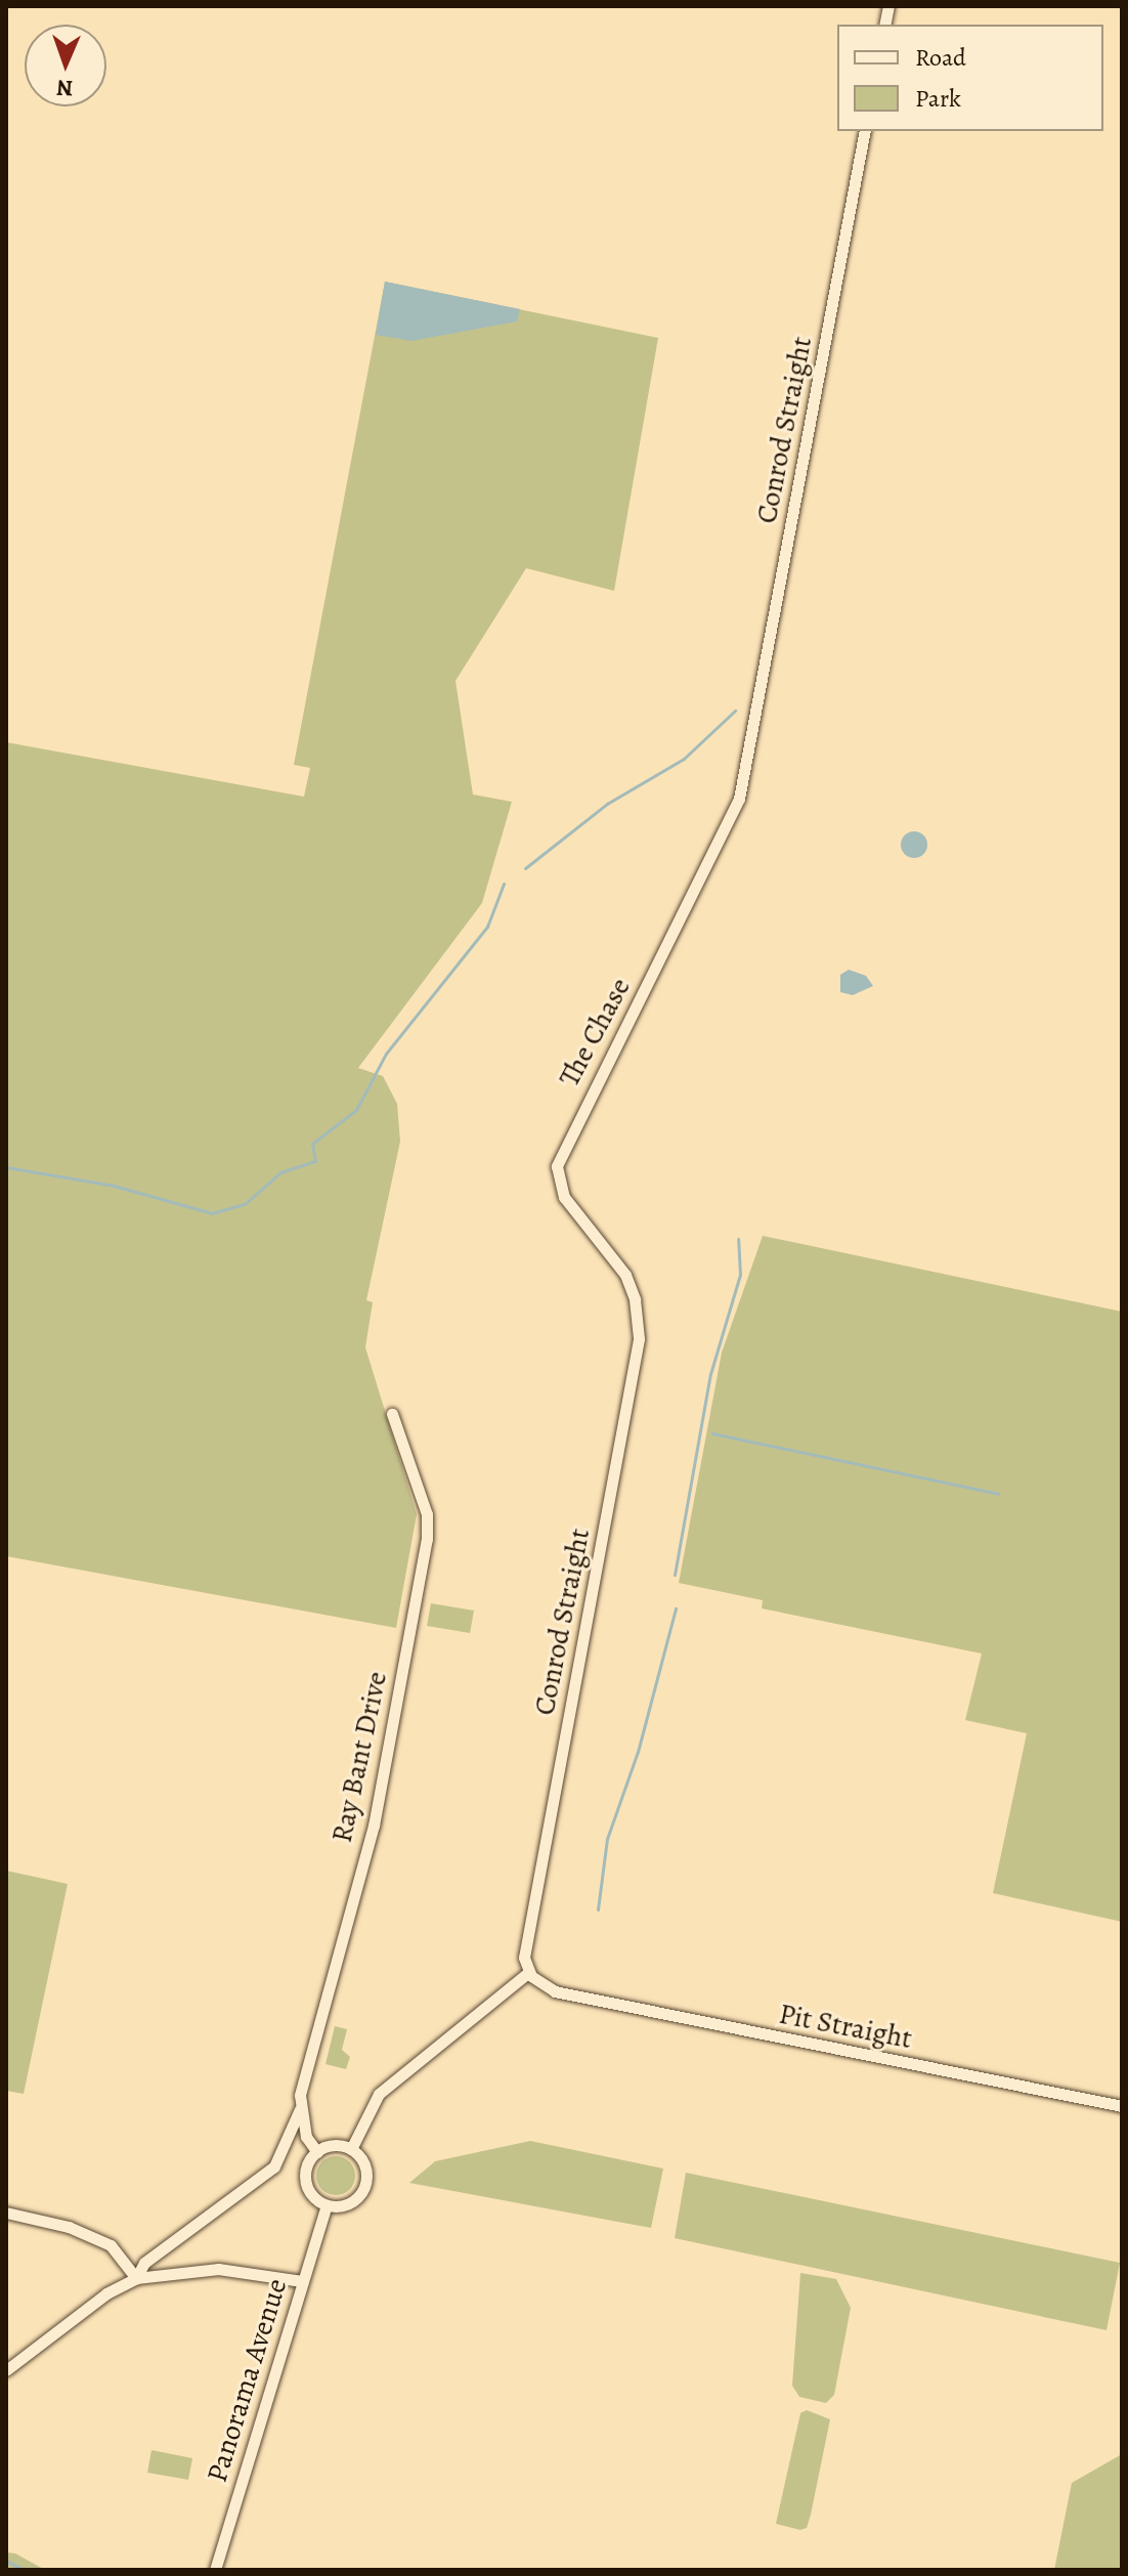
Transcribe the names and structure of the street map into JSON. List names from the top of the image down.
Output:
{
  "streets": {
    "street": [
      "Conrod Straight",
      "The Chase",
      "Ray Bant Drive",
      "Pit Straight",
      "Panorama Avenue"
    ]
  },
  "crossings": [
    ["Conrod Straight", "The Chase"],
    ["Conrod Straight", "Pit Straight"]
  ],
  "legend": ["Road", "Park"],
  "north": "bottom"
}
